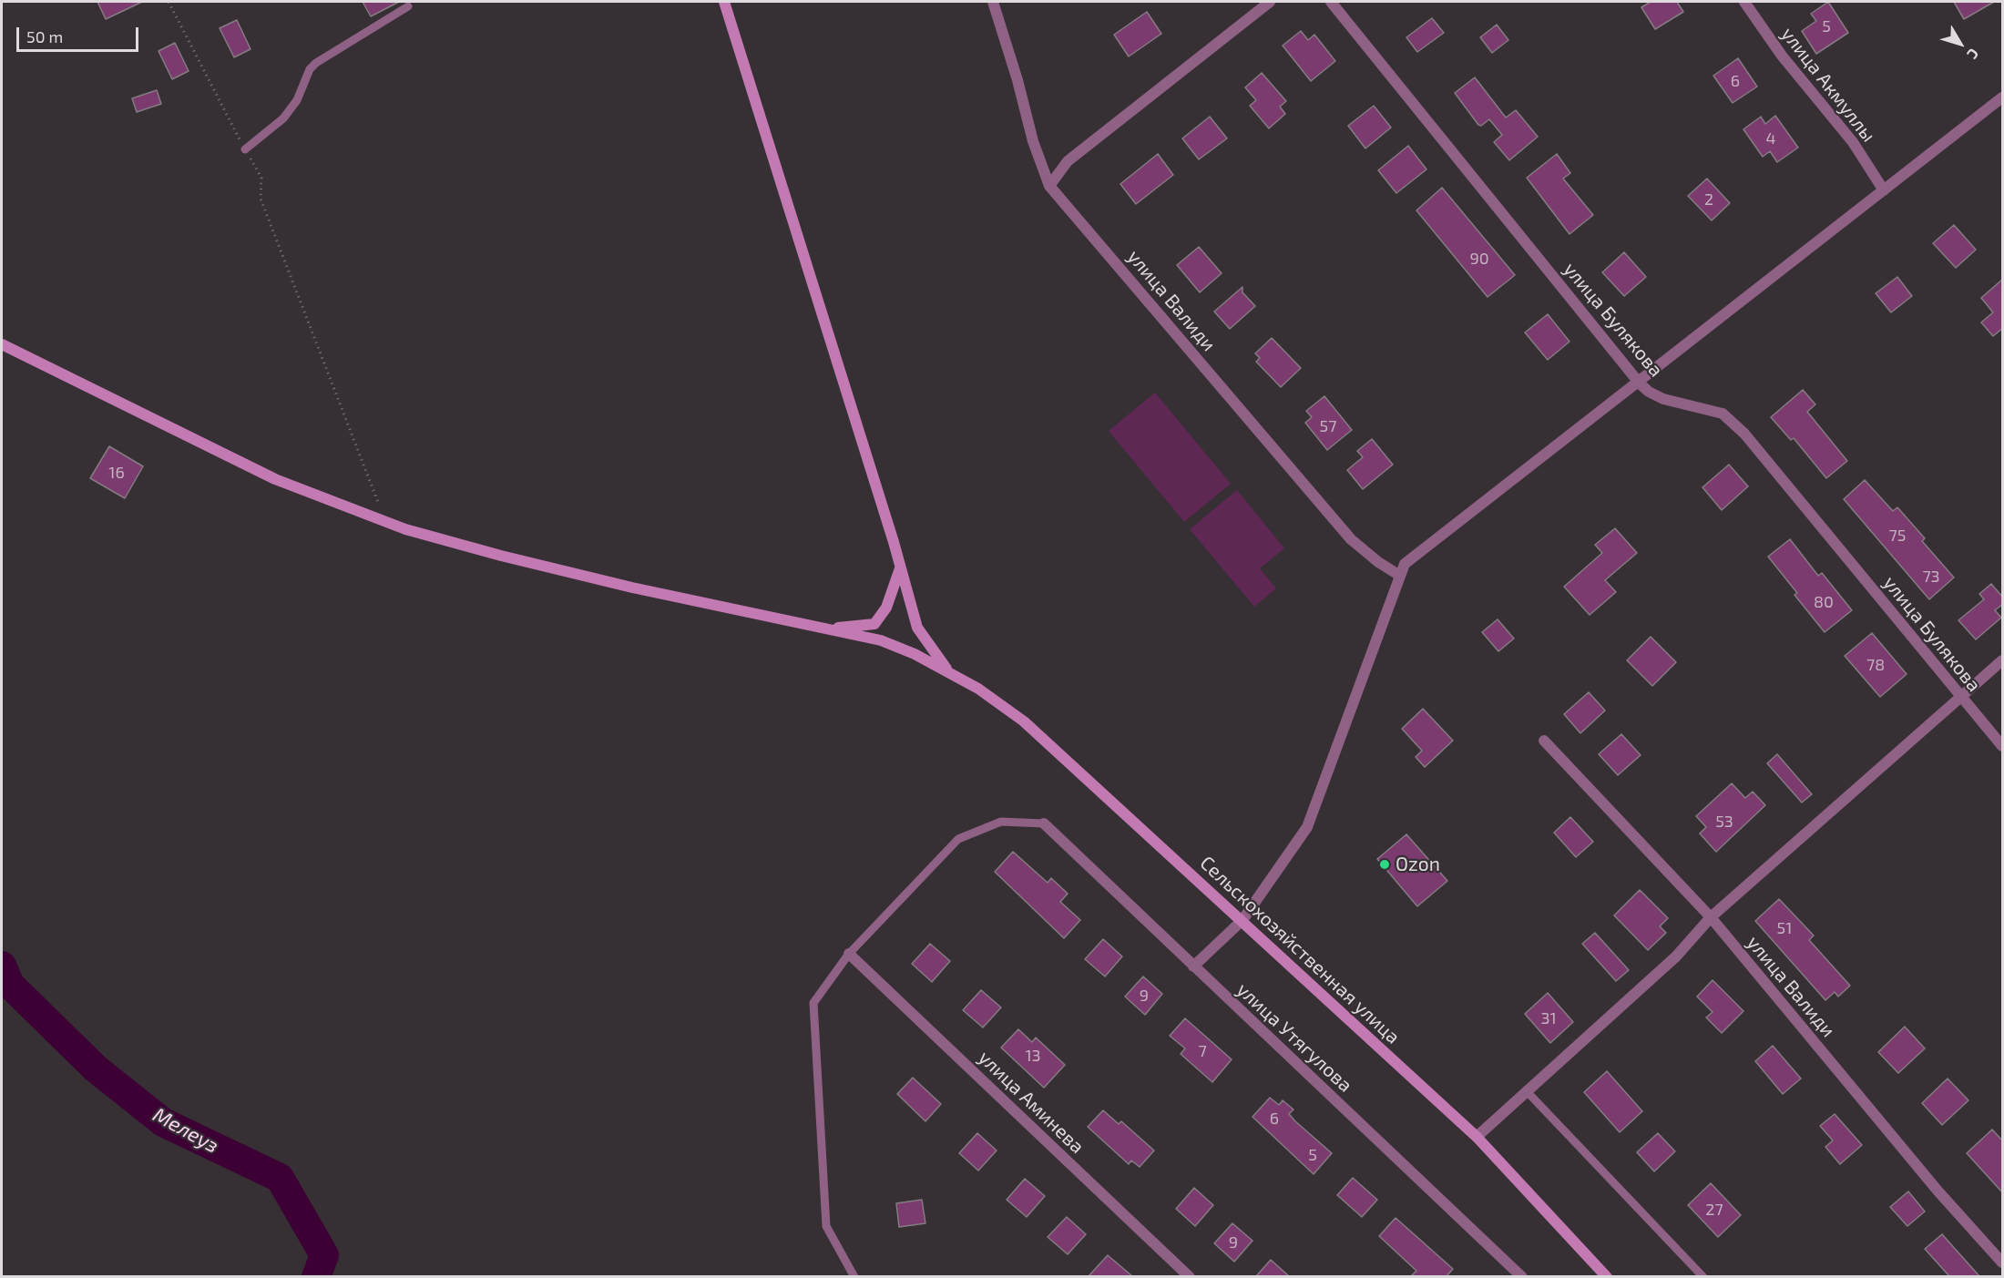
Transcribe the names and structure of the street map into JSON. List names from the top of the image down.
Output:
{
  "streets": {
    "main road": ["Сельскохозяйственная улица"],
    "street": [
      "улица Акмуллы",
      "улица Валиди",
      "улица Булякова",
      "улица Утягулова",
      "улица Аминева"
    ]
  },
  "water": ["Мелеуз"],
  "places": ["Ozon"],
  "house_numbers": [
    "5",
    "6",
    "4",
    "2",
    "90",
    "57",
    "16",
    "75",
    "73",
    "80",
    "78",
    "53",
    "51",
    "9",
    "31",
    "7",
    "13",
    "6",
    "5",
    "27",
    "9"
  ],
  "scale_bar": "50 m",
  "north": "bottom right"
}
